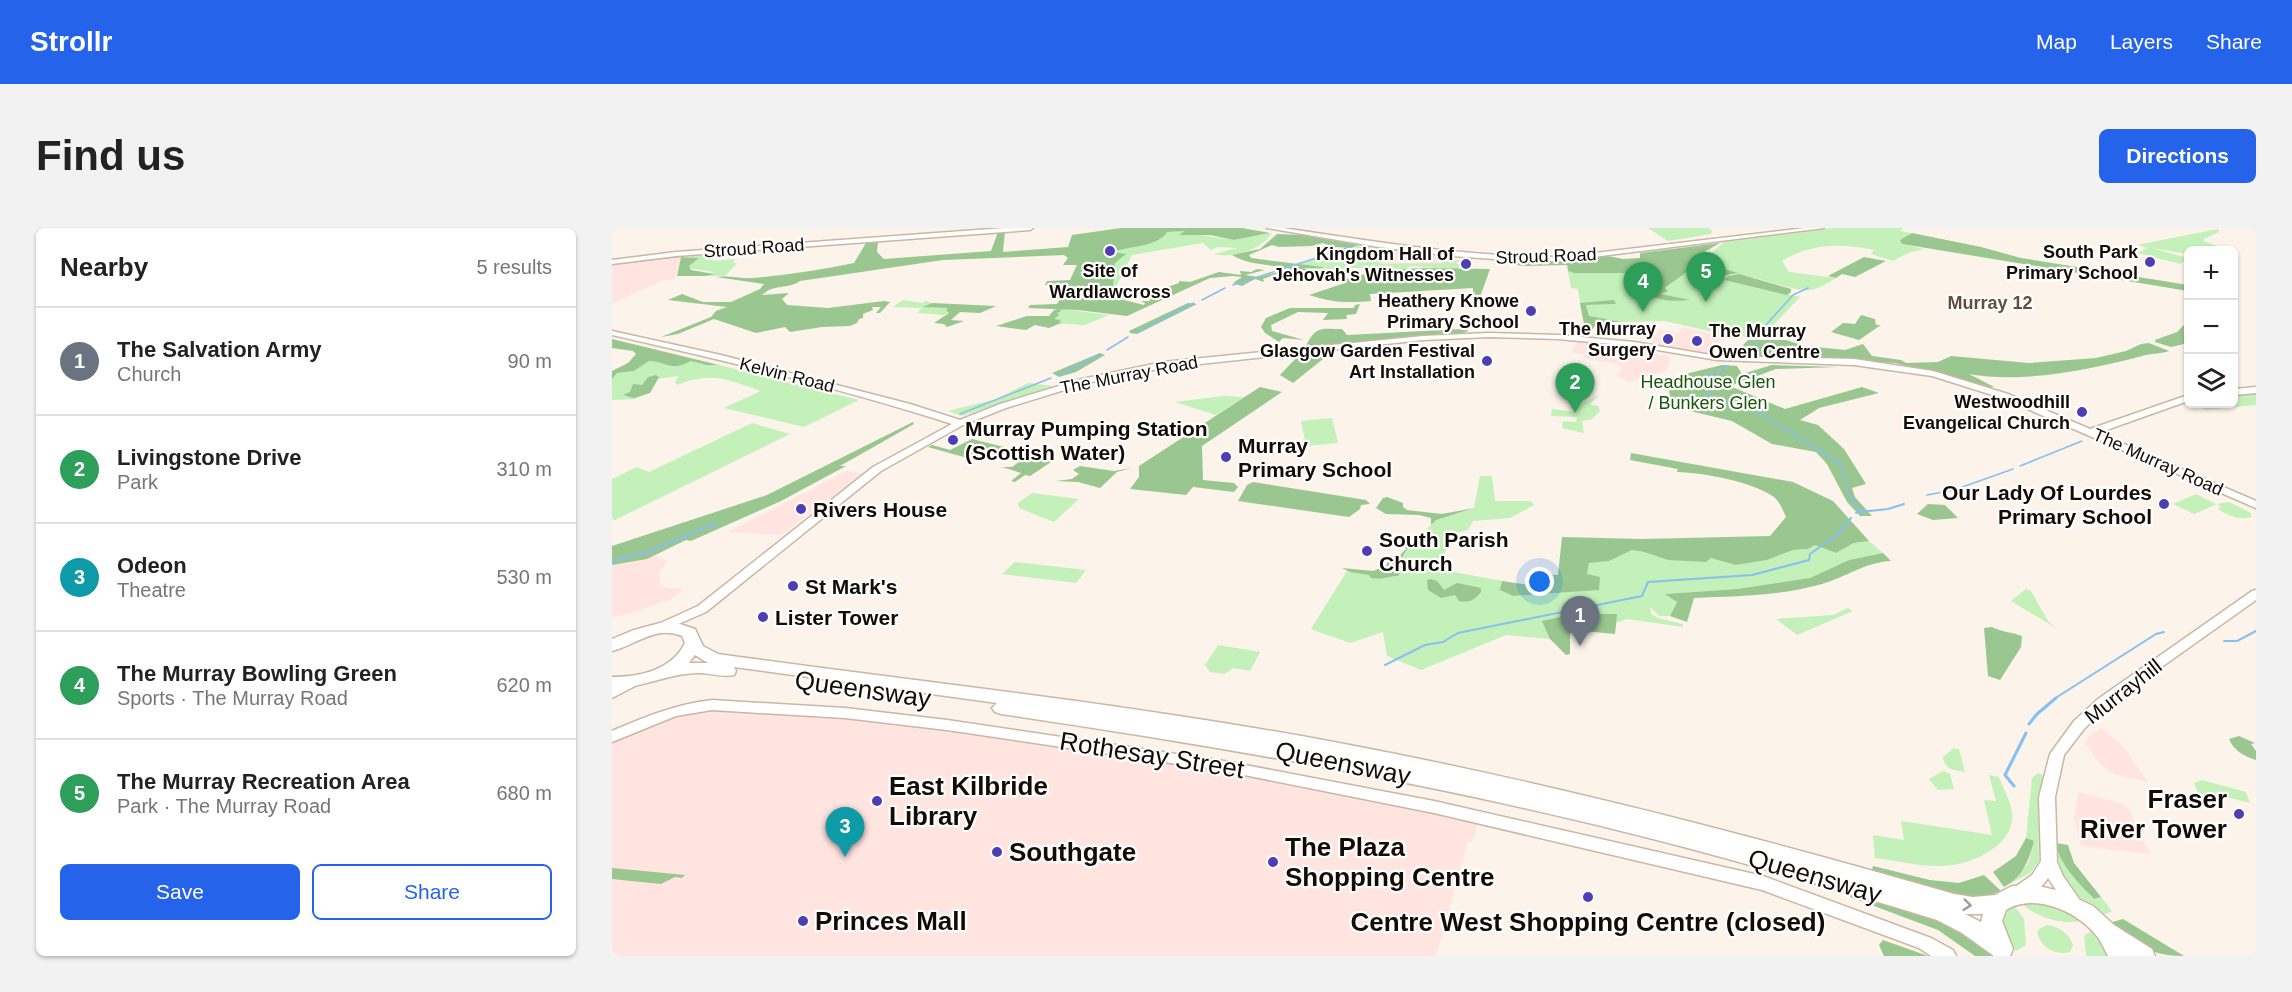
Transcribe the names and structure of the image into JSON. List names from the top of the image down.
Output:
{
  "streets": {
    "highway": ["Queensway"],
    "street": [
      "Stroud Road",
      "Kelvin Road",
      "The Murray Road",
      "Murrayhill",
      "Rothesay Street"
    ]
  },
  "crossings": [
    ["Kelvin Road", "The Murray Road"],
    ["The Murray Road", "Queensway"]
  ],
  "districts": ["Murray 12"],
  "parks": ["Headhouse Glen / Bunkers Glen"],
  "places": [
    "Site of Wardlawcross",
    "South Park Primary School",
    "Kingdom Hall of Jehovah's Witnesses",
    "Heathery Knowe Primary School",
    "The Murray Surgery",
    "The Murray Owen Centre",
    "Glasgow Garden Festival Art Installation",
    "Westwoodhill Evangelical Church",
    "Murray Pumping Station (Scottish Water)",
    "Murray Primary School",
    "Our Lady Of Lourdes Primary School",
    "Rivers House",
    "South Parish Church",
    "St Mark's",
    "Lister Tower",
    "East Kilbride Library",
    "Fraser River Tower",
    "Southgate",
    "The Plaza Shopping Centre",
    "Centre West Shopping Centre (closed)",
    "Princes Mall"
  ],
  "page": {
    "header": "Strollr",
    "nav": ["Map", "Layers", "Share"],
    "buttons": [
      "Directions",
      ["Save", "Share"]
    ],
    "title": "Find us",
    "heading": ["Nearby", "5 results"],
    "map_buttons": ["+", "−"],
    "pins": [
      "5",
      "4",
      "2",
      "1",
      "3"
    ],
    "list": [
      {
        "mark": "1",
        "name": "The Salvation Army",
        "note": "Church",
        "value": "90 m"
      },
      {
        "mark": "2",
        "name": "Livingstone Drive",
        "note": "Park",
        "value": "310 m"
      },
      {
        "mark": "3",
        "name": "Odeon",
        "note": "Theatre",
        "value": "530 m"
      },
      {
        "mark": "4",
        "name": "The Murray Bowling Green",
        "note": "Sports · The Murray Road",
        "value": "620 m"
      },
      {
        "mark": "5",
        "name": "The Murray Recreation Area",
        "note": "Park · The Murray Road",
        "value": "680 m"
      }
    ]
  }
}
